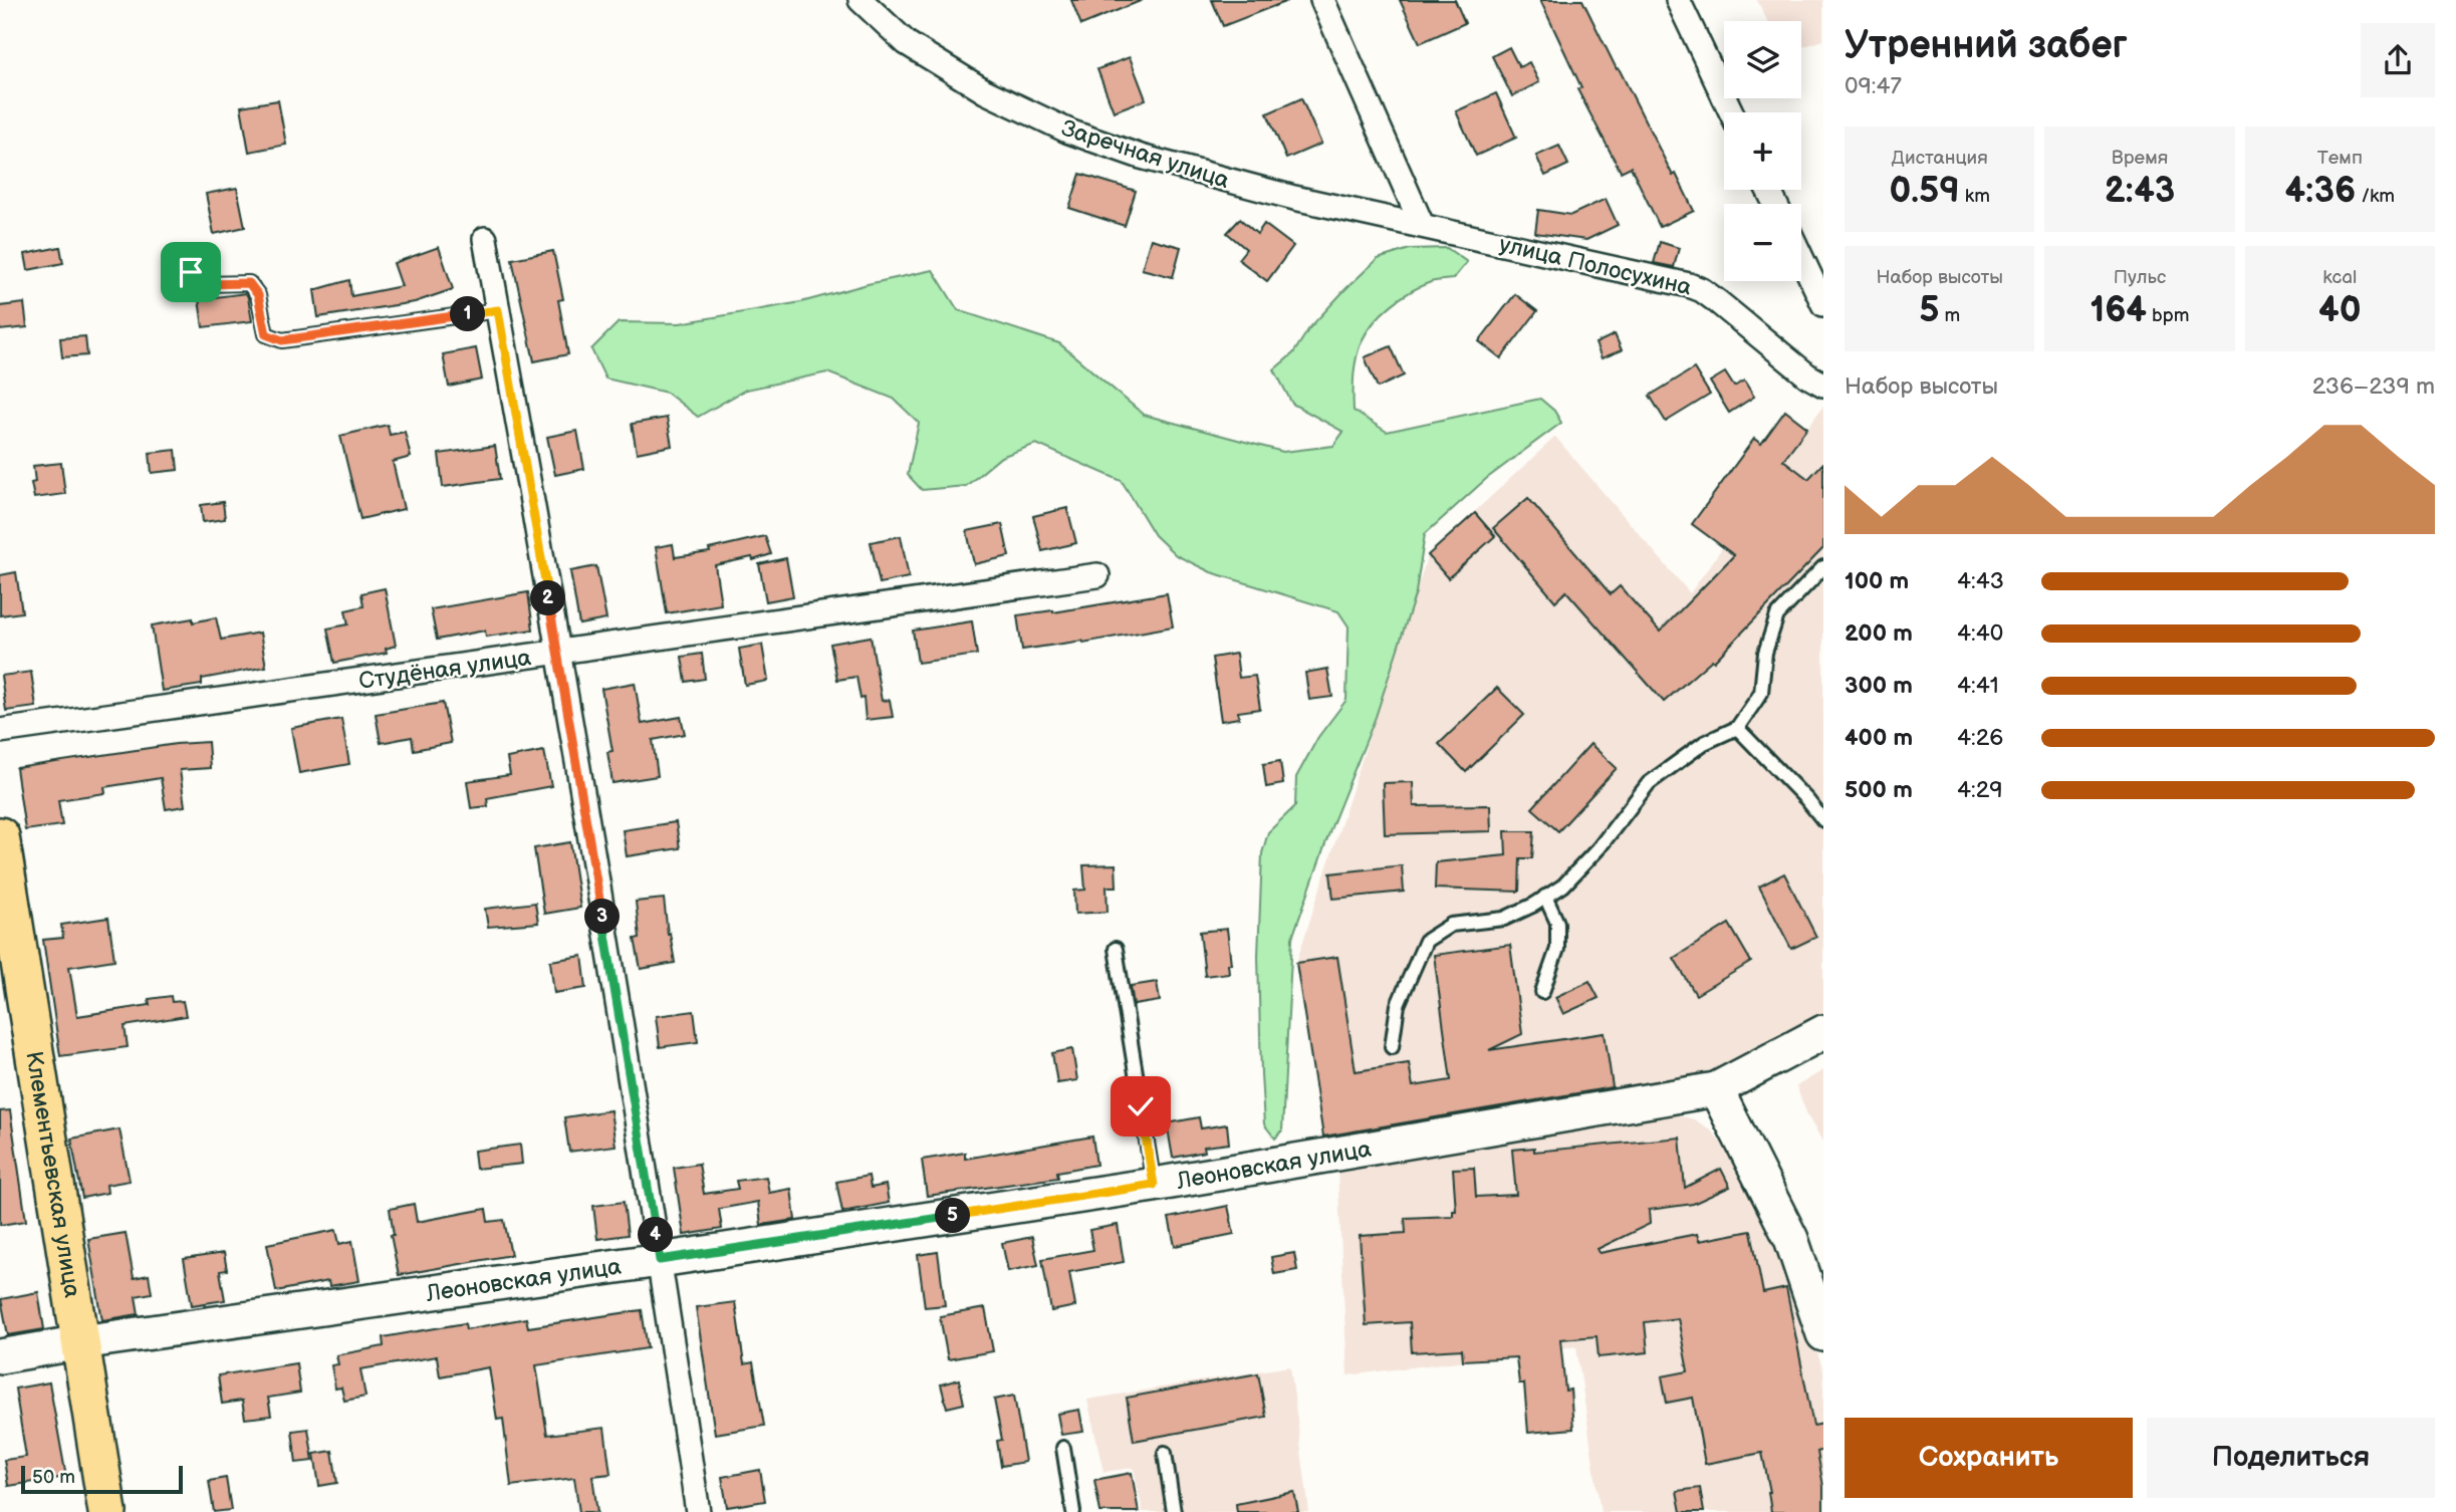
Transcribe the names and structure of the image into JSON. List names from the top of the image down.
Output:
{
  "streets": {
    "main road": ["Клементьевская улица"],
    "street": [
      "Заречная улица",
      "улица Полосухина",
      "Студёная улица",
      "Леоновская улица"
    ]
  },
  "crossings": [
    ["Заречная улица", "улица Полосухина"],
    ["Леоновская улица", "Клементьевская улица"]
  ],
  "scale_bar": "50 m",
  "page": {
    "heading": ["Утренний забег", "09:47"],
    "map_buttons": ["+", "−"],
    "stats": [
      ["Дистанция", "0.59 km"],
      ["Время", "2:43"],
      ["Темп", "4:36 /km"],
      ["Набор высоты", "5 m"],
      ["Пульс", "164 bpm"],
      ["kcal", "40"]
    ],
    "pins": [
      "1",
      "2",
      "3",
      "5",
      "4"
    ],
    "chart": ["Набор высоты", "236–239 m"],
    "list": [
      {
        "name": "100 m",
        "note": "4:43"
      },
      {
        "name": "200 m",
        "note": "4:40"
      },
      {
        "name": "300 m",
        "note": "4:41"
      },
      {
        "name": "400 m",
        "note": "4:26"
      },
      {
        "name": "500 m",
        "note": "4:29"
      }
    ],
    "buttons": ["Сохранить", "Поделиться"],
    "scale": "50 m"
  }
}
